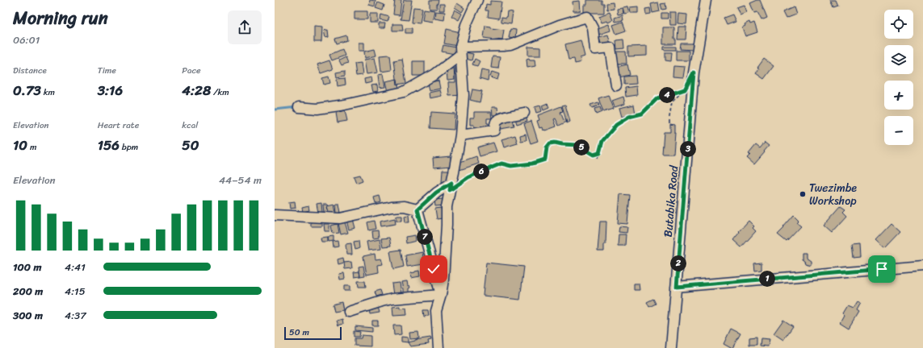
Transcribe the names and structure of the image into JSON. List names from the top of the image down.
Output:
{
  "streets": {
    "street": ["Butabika Road"]
  },
  "places": ["Twezimbe Workshop"],
  "scale_bar": "50 m",
  "page": {
    "heading": ["Morning run", "06:01"],
    "map_buttons": ["+", "−"],
    "stats": [
      ["Distance", "0.73 km"],
      ["Time", "3:16"],
      ["Pace", "4:28 /km"],
      ["Elevation", "10 m"],
      ["Heart rate", "156 bpm"],
      ["kcal", "50"]
    ],
    "pins": [
      "4",
      "5",
      "3",
      "6",
      "7",
      "2",
      "1"
    ],
    "chart": ["Elevation", "44–54 m"],
    "list": [
      {
        "name": "100 m",
        "note": "4:41"
      },
      {
        "name": "200 m",
        "note": "4:15"
      },
      {
        "name": "300 m",
        "note": "4:37"
      }
    ],
    "scale": "50 m"
  }
}
